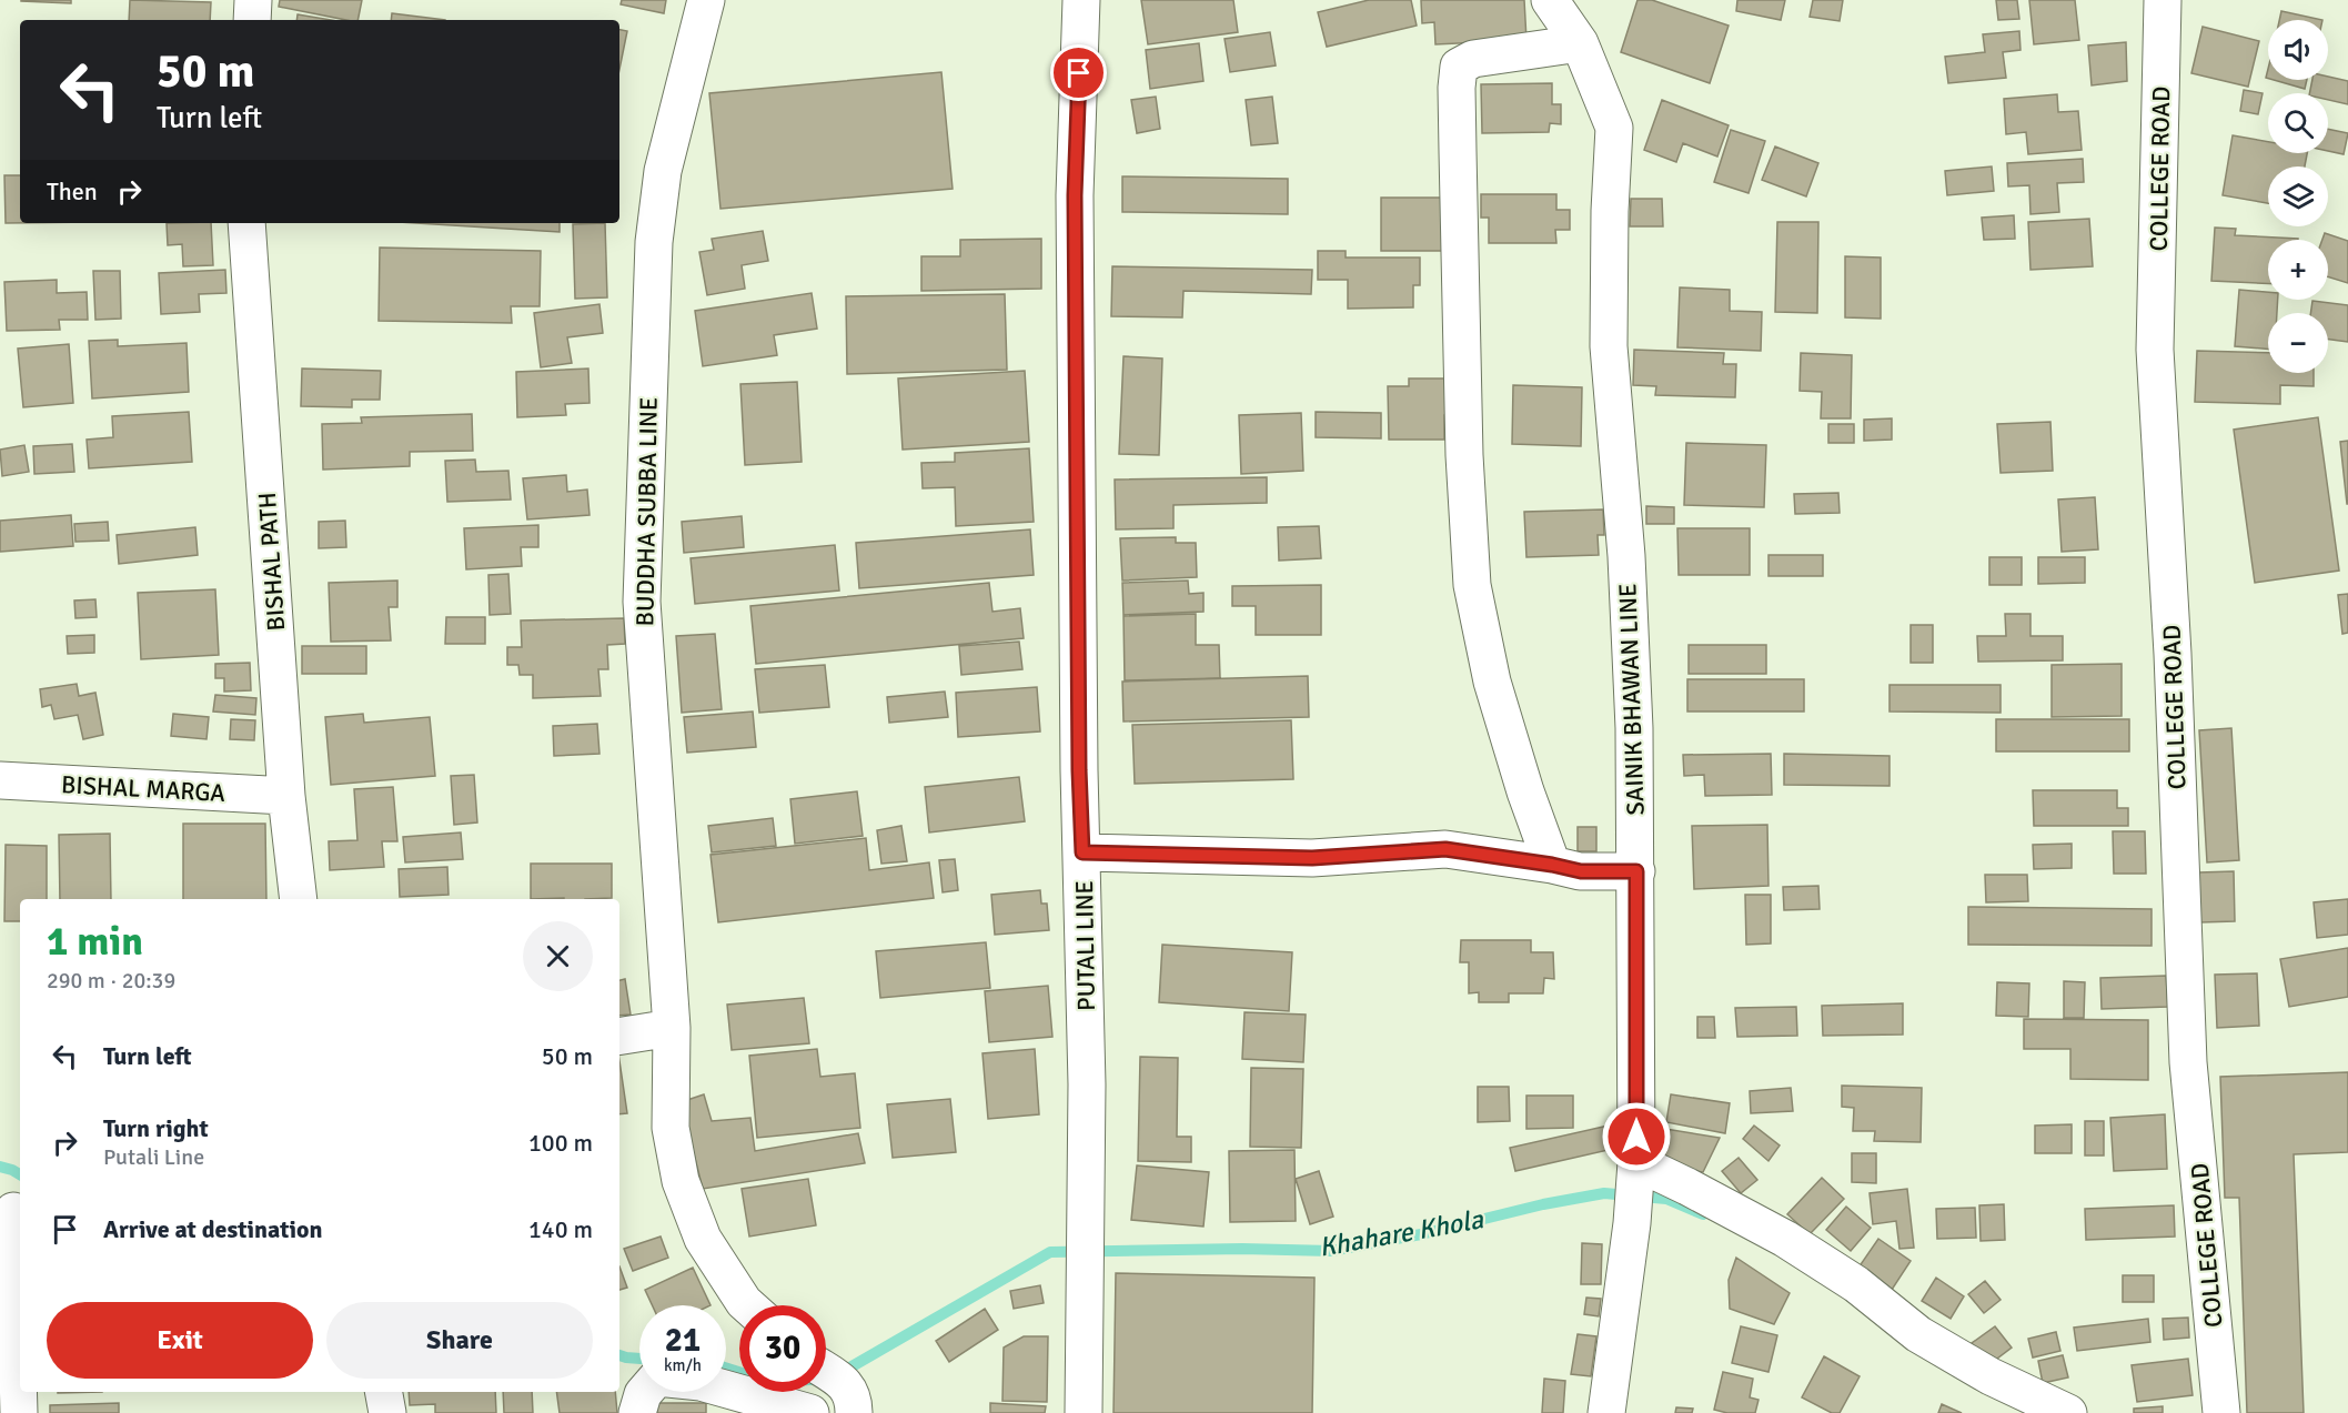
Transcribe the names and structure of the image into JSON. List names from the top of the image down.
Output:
{
  "streets": {
    "street": [
      "COLLEGE ROAD",
      "BUDDHA SUBBA LINE",
      "BISHAL PATH",
      "SAINIK BHAWAN LINE",
      "BISHAL MARGA",
      "PUTALI LINE"
    ]
  },
  "crossings": [
    ["BISHAL PATH", "BISHAL MARGA"]
  ],
  "water": ["Khahare Khola"],
  "page": {
    "map_buttons": ["+", "−"],
    "turn": ["50 m", "Turn left"],
    "then": "Then",
    "heading": ["1 min", "290 m · 20:39"],
    "list": [
      {
        "name": "Turn left",
        "value": "50 m"
      },
      {
        "name": "Turn right",
        "note": "Putali Line",
        "value": "100 m"
      },
      {
        "name": "Arrive at destination",
        "value": "140 m"
      }
    ],
    "buttons": ["Exit", "Share"],
    "speed": "21 km/h",
    "limit": "30"
  }
}
